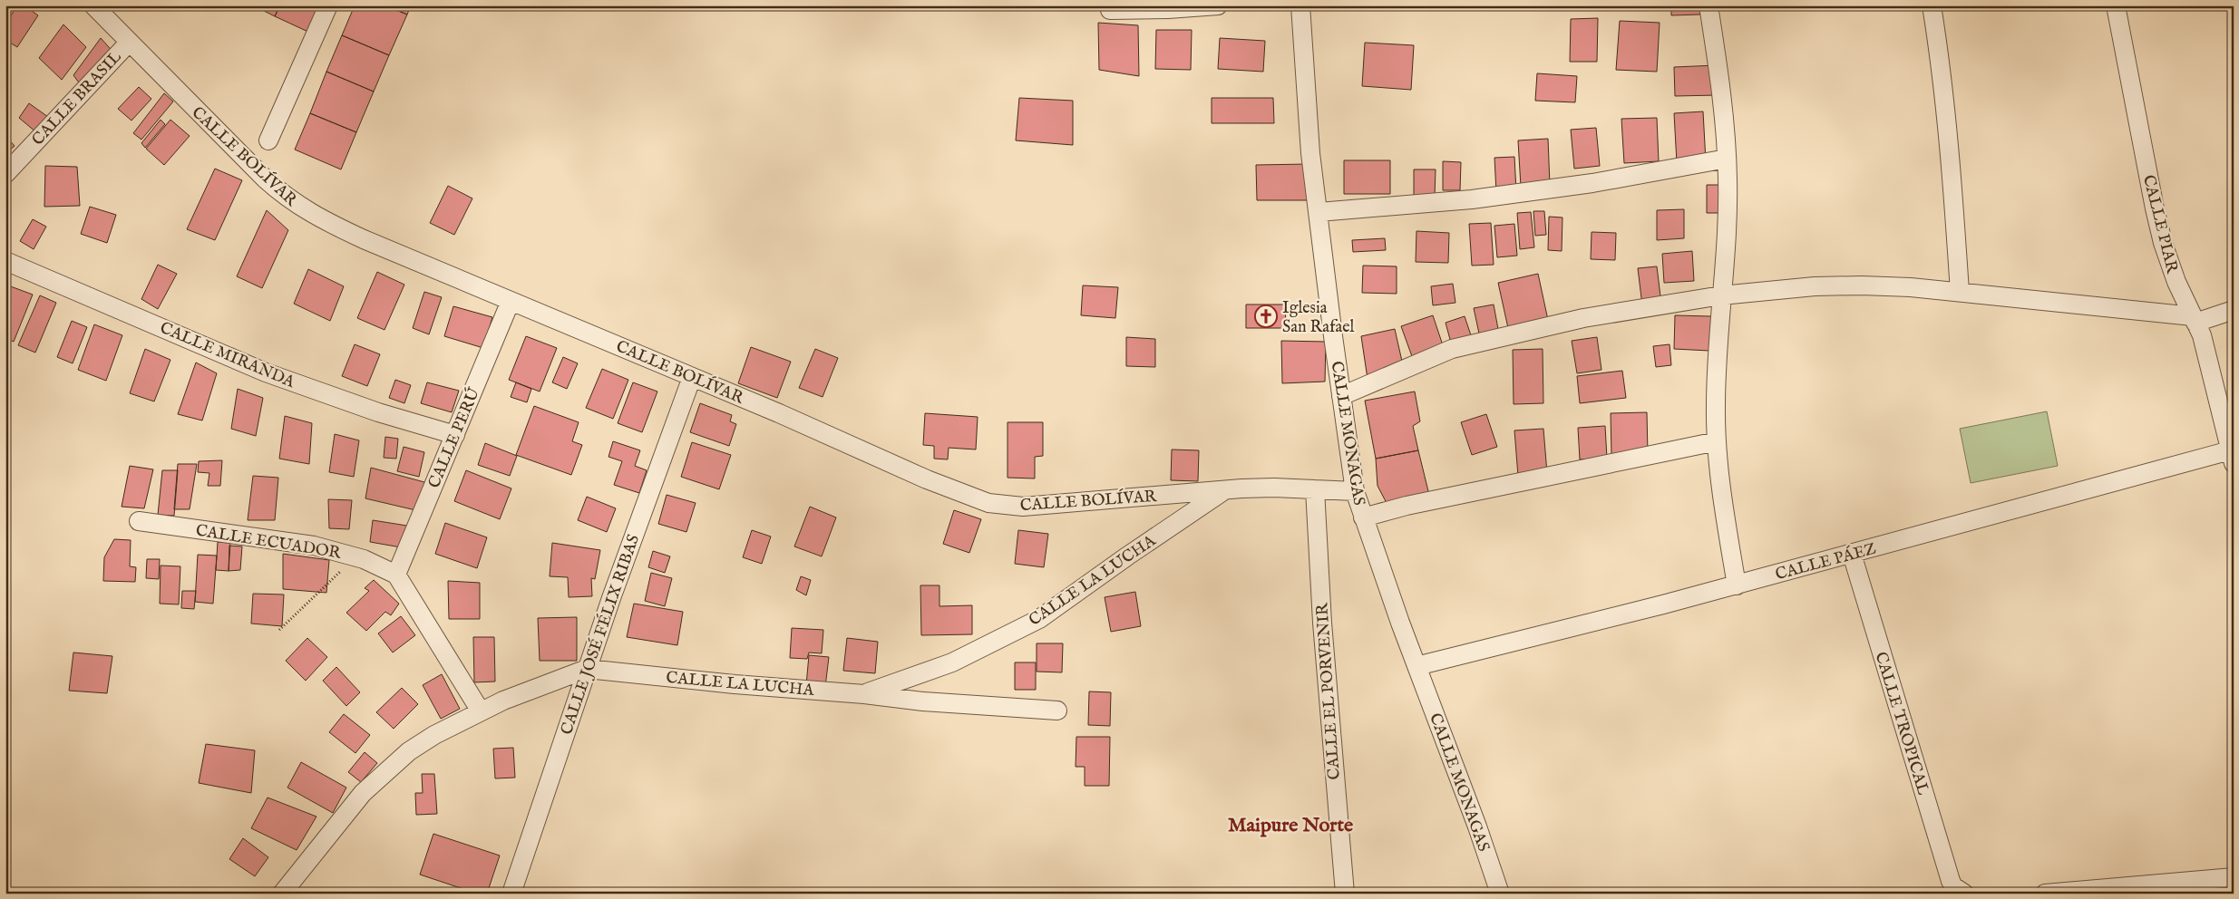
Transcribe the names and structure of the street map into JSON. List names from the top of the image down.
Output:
{
  "streets": {
    "street": [
      "CALLE BRASIL",
      "CALLE BOLÍVAR",
      "CALLE PIAR",
      "CALLE MIRANDA",
      "CALLE MONAGAS",
      "CALLE PERÚ",
      "CALLE ECUADOR",
      "CALLE PÁEZ",
      "CALLE LA LUCHA",
      "CALLE JOSÉ FÉLIX RIBAS",
      "CALLE EL PORVENIR",
      "CALLE TROPICAL"
    ]
  },
  "crossings": [
    ["CALLE BRASIL", "CALLE BOLÍVAR"],
    ["CALLE BOLÍVAR", "CALLE MONAGAS"],
    ["CALLE BOLÍVAR", "CALLE PERÚ"],
    ["CALLE BOLÍVAR", "CALLE LA LUCHA"],
    ["CALLE BOLÍVAR", "CALLE JOSÉ FÉLIX RIBAS"],
    ["CALLE BOLÍVAR", "CALLE EL PORVENIR"],
    ["CALLE PIAR", "CALLE PÁEZ"],
    ["CALLE MIRANDA", "CALLE PERÚ"],
    ["CALLE MONAGAS", "CALLE PÁEZ"],
    ["CALLE PERÚ", "CALLE ECUADOR"],
    ["CALLE PÁEZ", "CALLE TROPICAL"],
    ["CALLE LA LUCHA", "CALLE JOSÉ FÉLIX RIBAS"]
  ],
  "districts": ["Maipure Norte"],
  "places": {
    "church": ["Iglesia San Rafael"]
  }
}
